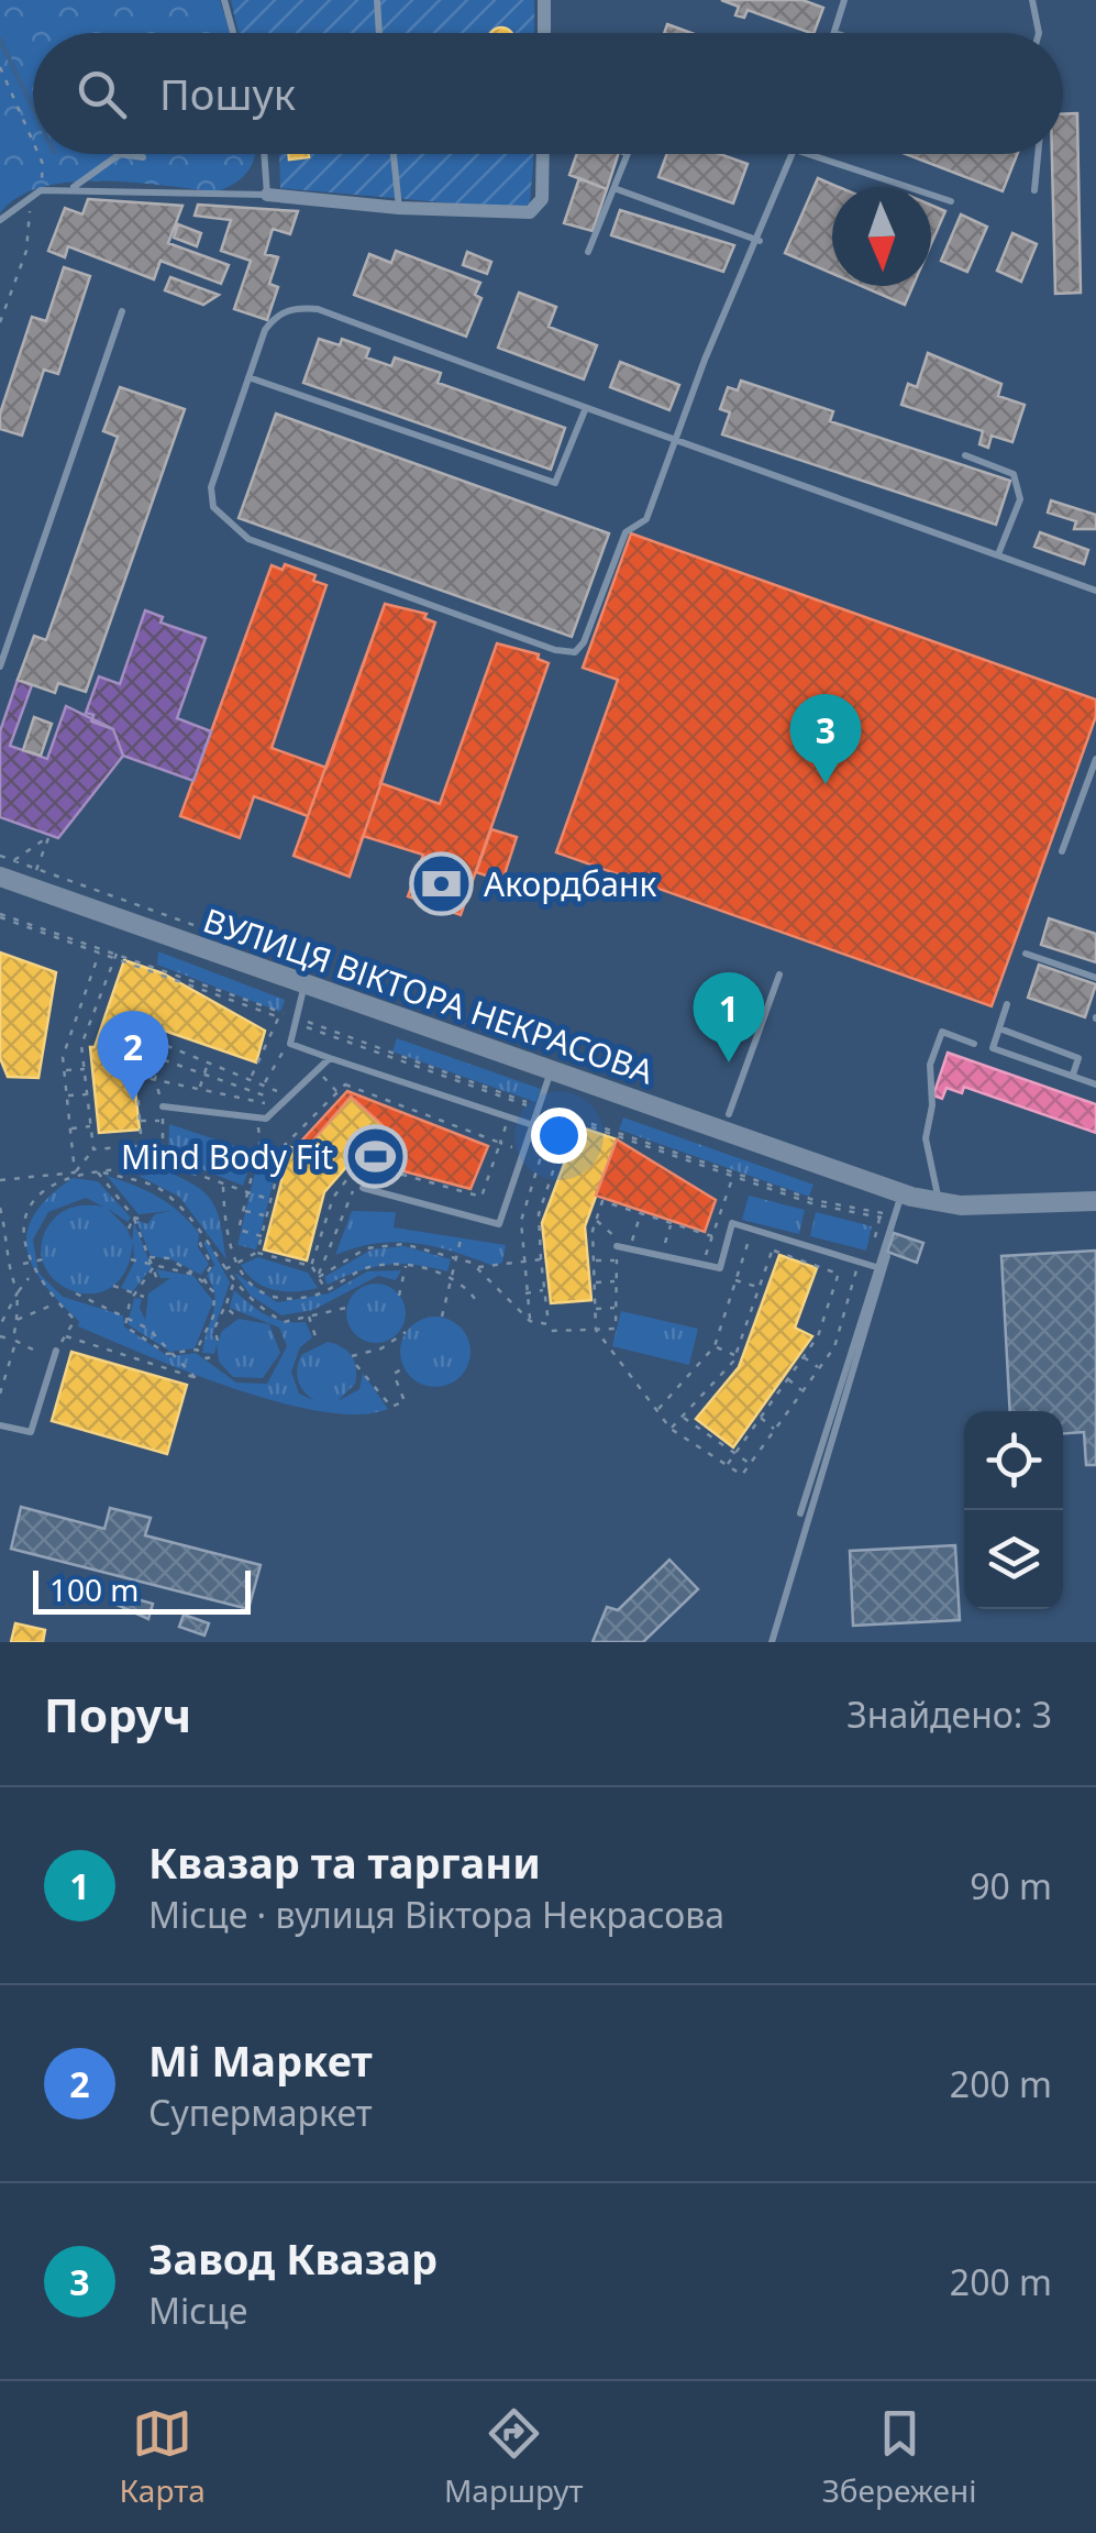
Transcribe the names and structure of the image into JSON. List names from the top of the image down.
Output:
{
  "streets": {
    "main road": ["ВУЛИЦЯ ВІКТОРА НЕКРАСОВА"]
  },
  "places": {
    "bank": ["Акордбанк"],
    "sports": ["Mind Body Fit"]
  },
  "scale_bar": "100 m",
  "north": "bottom",
  "page": {
    "search": "Пошук",
    "pins": ["3", "1", "2"],
    "scale": "100 m",
    "heading": ["Поруч", "Знайдено: 3"],
    "list": [
      {
        "mark": "1",
        "name": "Квазар та таргани",
        "note": "Місце · вулиця Віктора Некрасова",
        "value": "90 m"
      },
      {
        "mark": "2",
        "name": "Мі Маркет",
        "note": "Супермаркет",
        "value": "200 m"
      },
      {
        "mark": "3",
        "name": "Завод Квазар",
        "note": "Місце",
        "value": "200 m"
      }
    ],
    "nav": ["Карта", "Маршрут", "Збережені"]
  }
}
